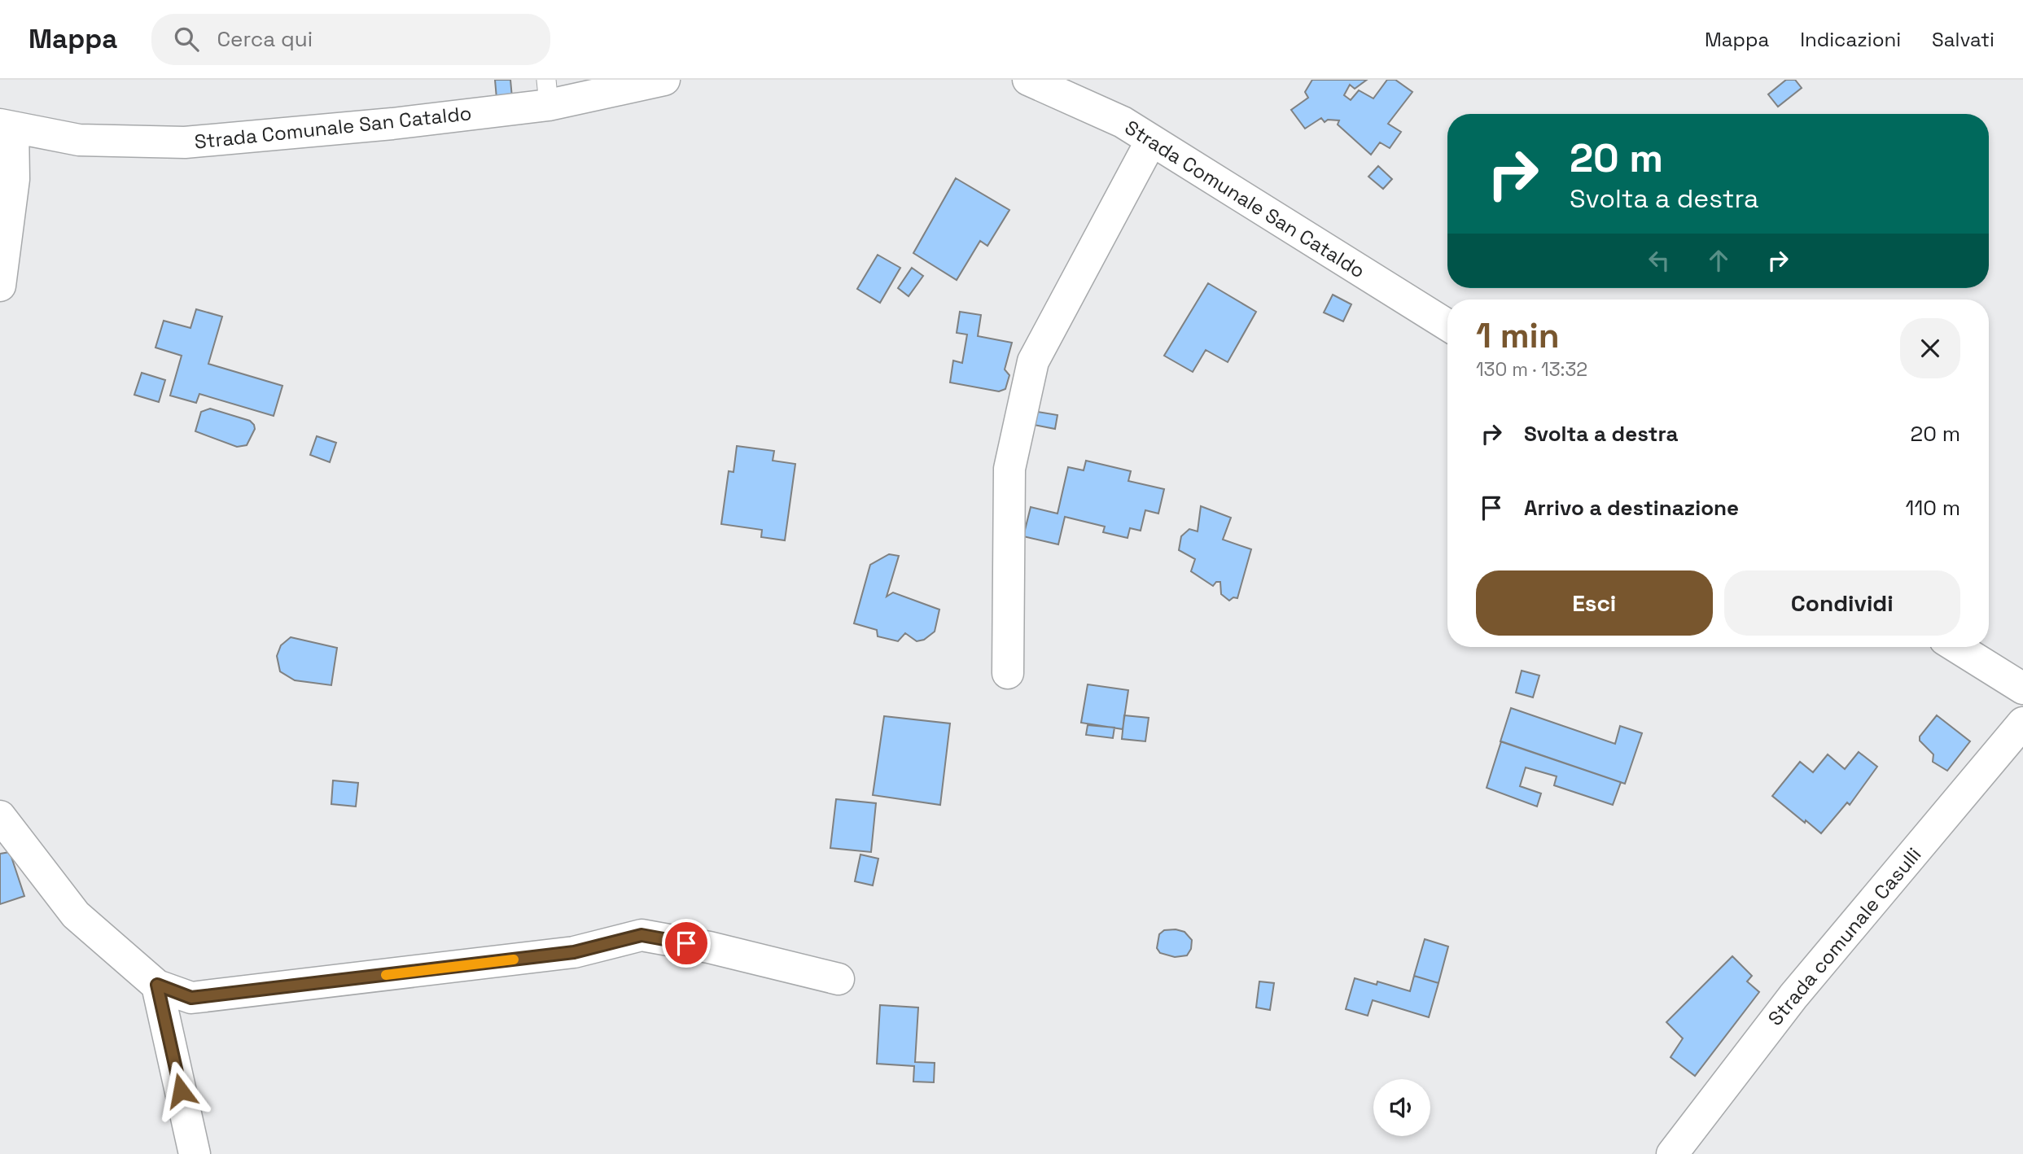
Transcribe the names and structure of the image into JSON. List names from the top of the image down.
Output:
{
  "streets": {
    "street": ["Strada Comunale San Cataldo", "Strada comunale Casulli"]
  },
  "page": {
    "header": "Mappa",
    "search": "Cerca qui",
    "nav": ["Mappa", "Indicazioni", "Salvati"],
    "turn": ["20 m", "Svolta a destra"],
    "heading": ["1 min", "130 m · 13:32"],
    "list": [
      {
        "name": "Svolta a destra",
        "value": "20 m"
      },
      {
        "name": "Arrivo a destinazione",
        "value": "110 m"
      }
    ],
    "buttons": ["Esci", "Condividi"]
  }
}
